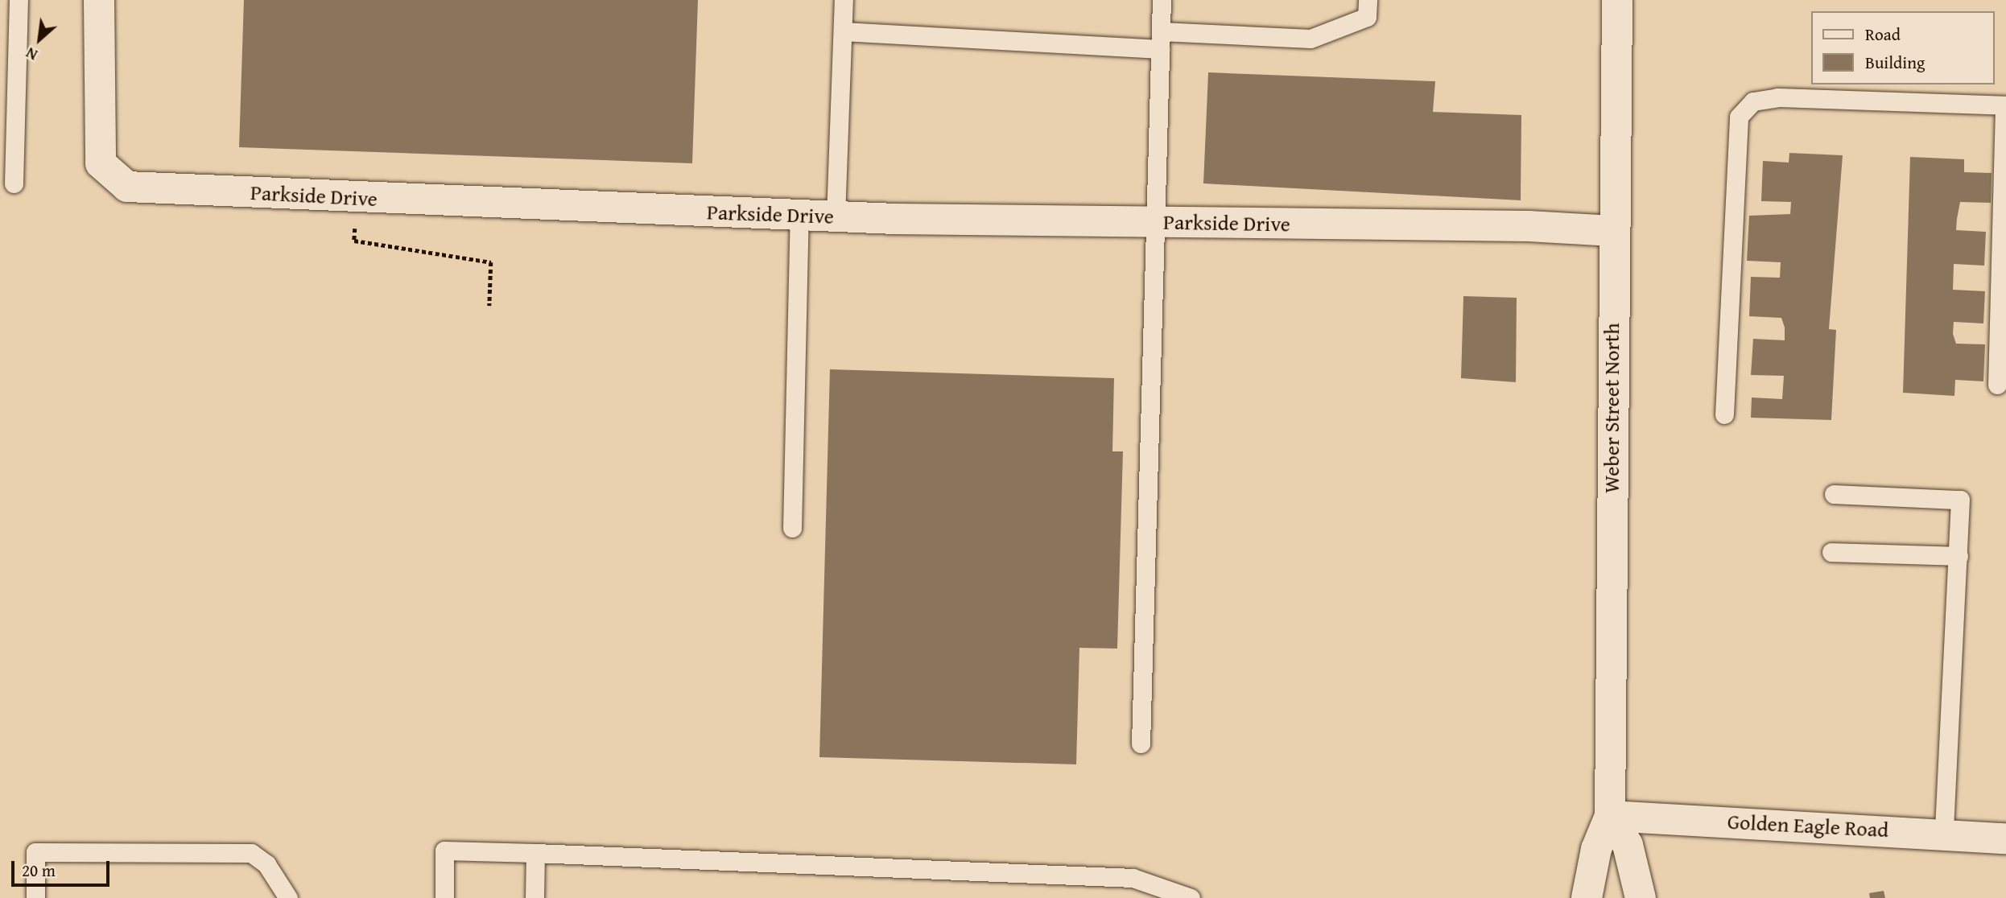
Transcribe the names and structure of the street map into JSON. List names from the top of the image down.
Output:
{
  "streets": {
    "street": ["Parkside Drive", "Weber Street North", "Golden Eagle Road"]
  },
  "crossings": [
    ["Parkside Drive", "Weber Street North"],
    ["Weber Street North", "Golden Eagle Road"]
  ],
  "legend": ["Road", "Building"],
  "scale_bar": "20 m",
  "north": "bottom left"
}
